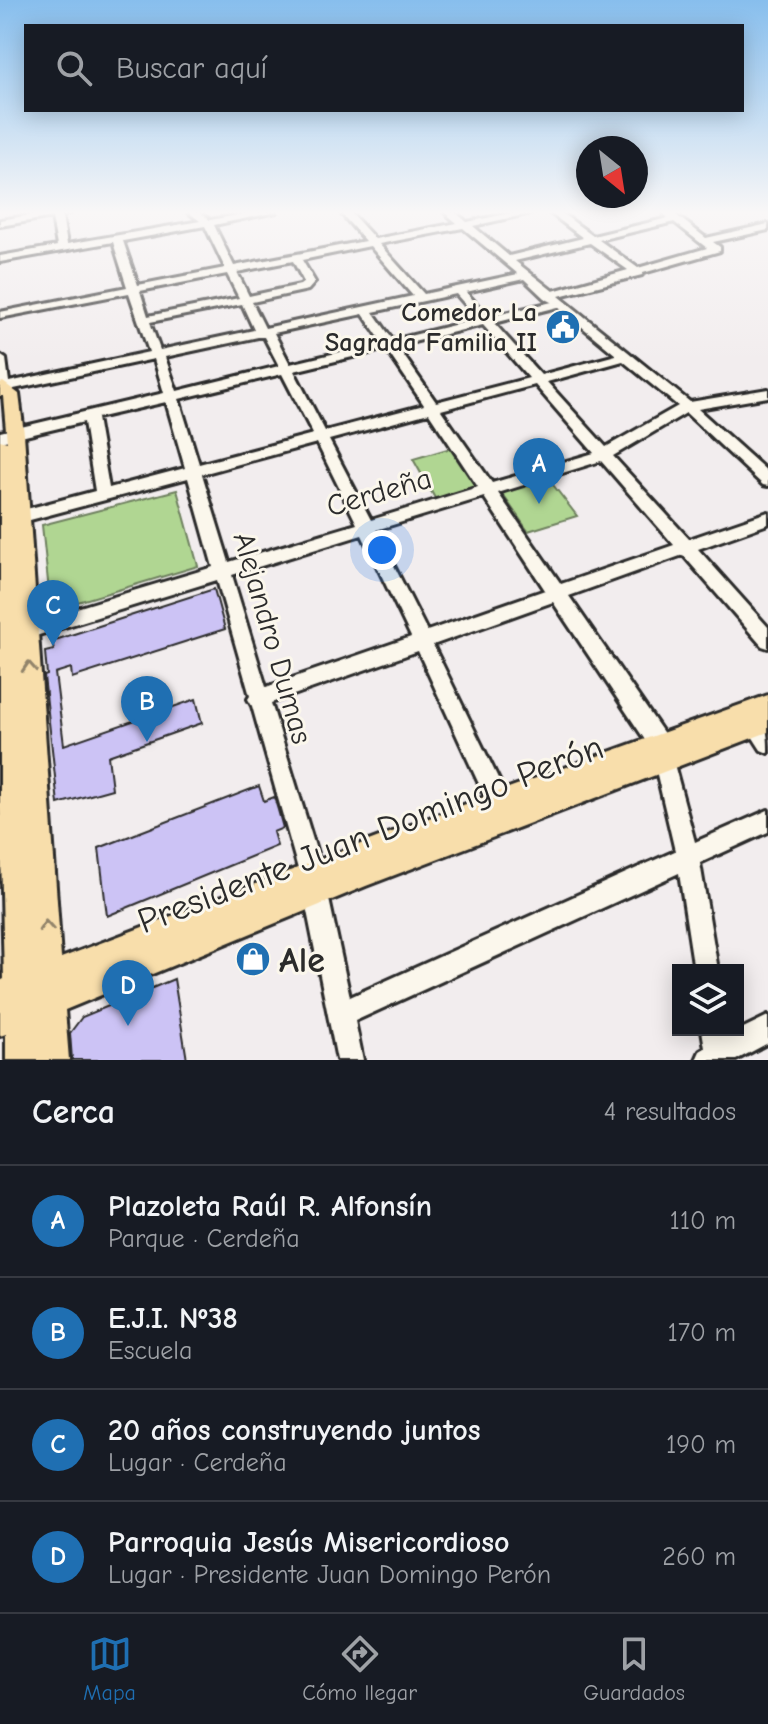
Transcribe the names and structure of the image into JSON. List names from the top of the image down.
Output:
{
  "streets": {
    "main road": ["Presidente Juan Domingo Perón"],
    "street": ["Cerdeña", "Alejandro Dumas"]
  },
  "crossings": [
    ["Cerdeña", "Alejandro Dumas"],
    ["Alejandro Dumas", "Presidente Juan Domingo Perón"]
  ],
  "places": {
    "public building": ["Comedor La Sagrada Familia II"],
    "shop": ["Ale"]
  },
  "north": "bottom right",
  "page": {
    "search": "Buscar aquí",
    "pins": [
      "A",
      "C",
      "B",
      "D"
    ],
    "heading": ["Cerca", "4 resultados"],
    "list": [
      {
        "mark": "A",
        "name": "Plazoleta Raúl R. Alfonsín",
        "note": "Parque · Cerdeña",
        "value": "110 m"
      },
      {
        "mark": "B",
        "name": "E.J.I. Nº38",
        "note": "Escuela",
        "value": "170 m"
      },
      {
        "mark": "C",
        "name": "20 años construyendo juntos",
        "note": "Lugar · Cerdeña",
        "value": "190 m"
      },
      {
        "mark": "D",
        "name": "Parroquia Jesús Misericordioso",
        "note": "Lugar · Presidente Juan Domingo Perón",
        "value": "260 m"
      }
    ],
    "nav": ["Mapa", "Cómo llegar", "Guardados"]
  }
}
